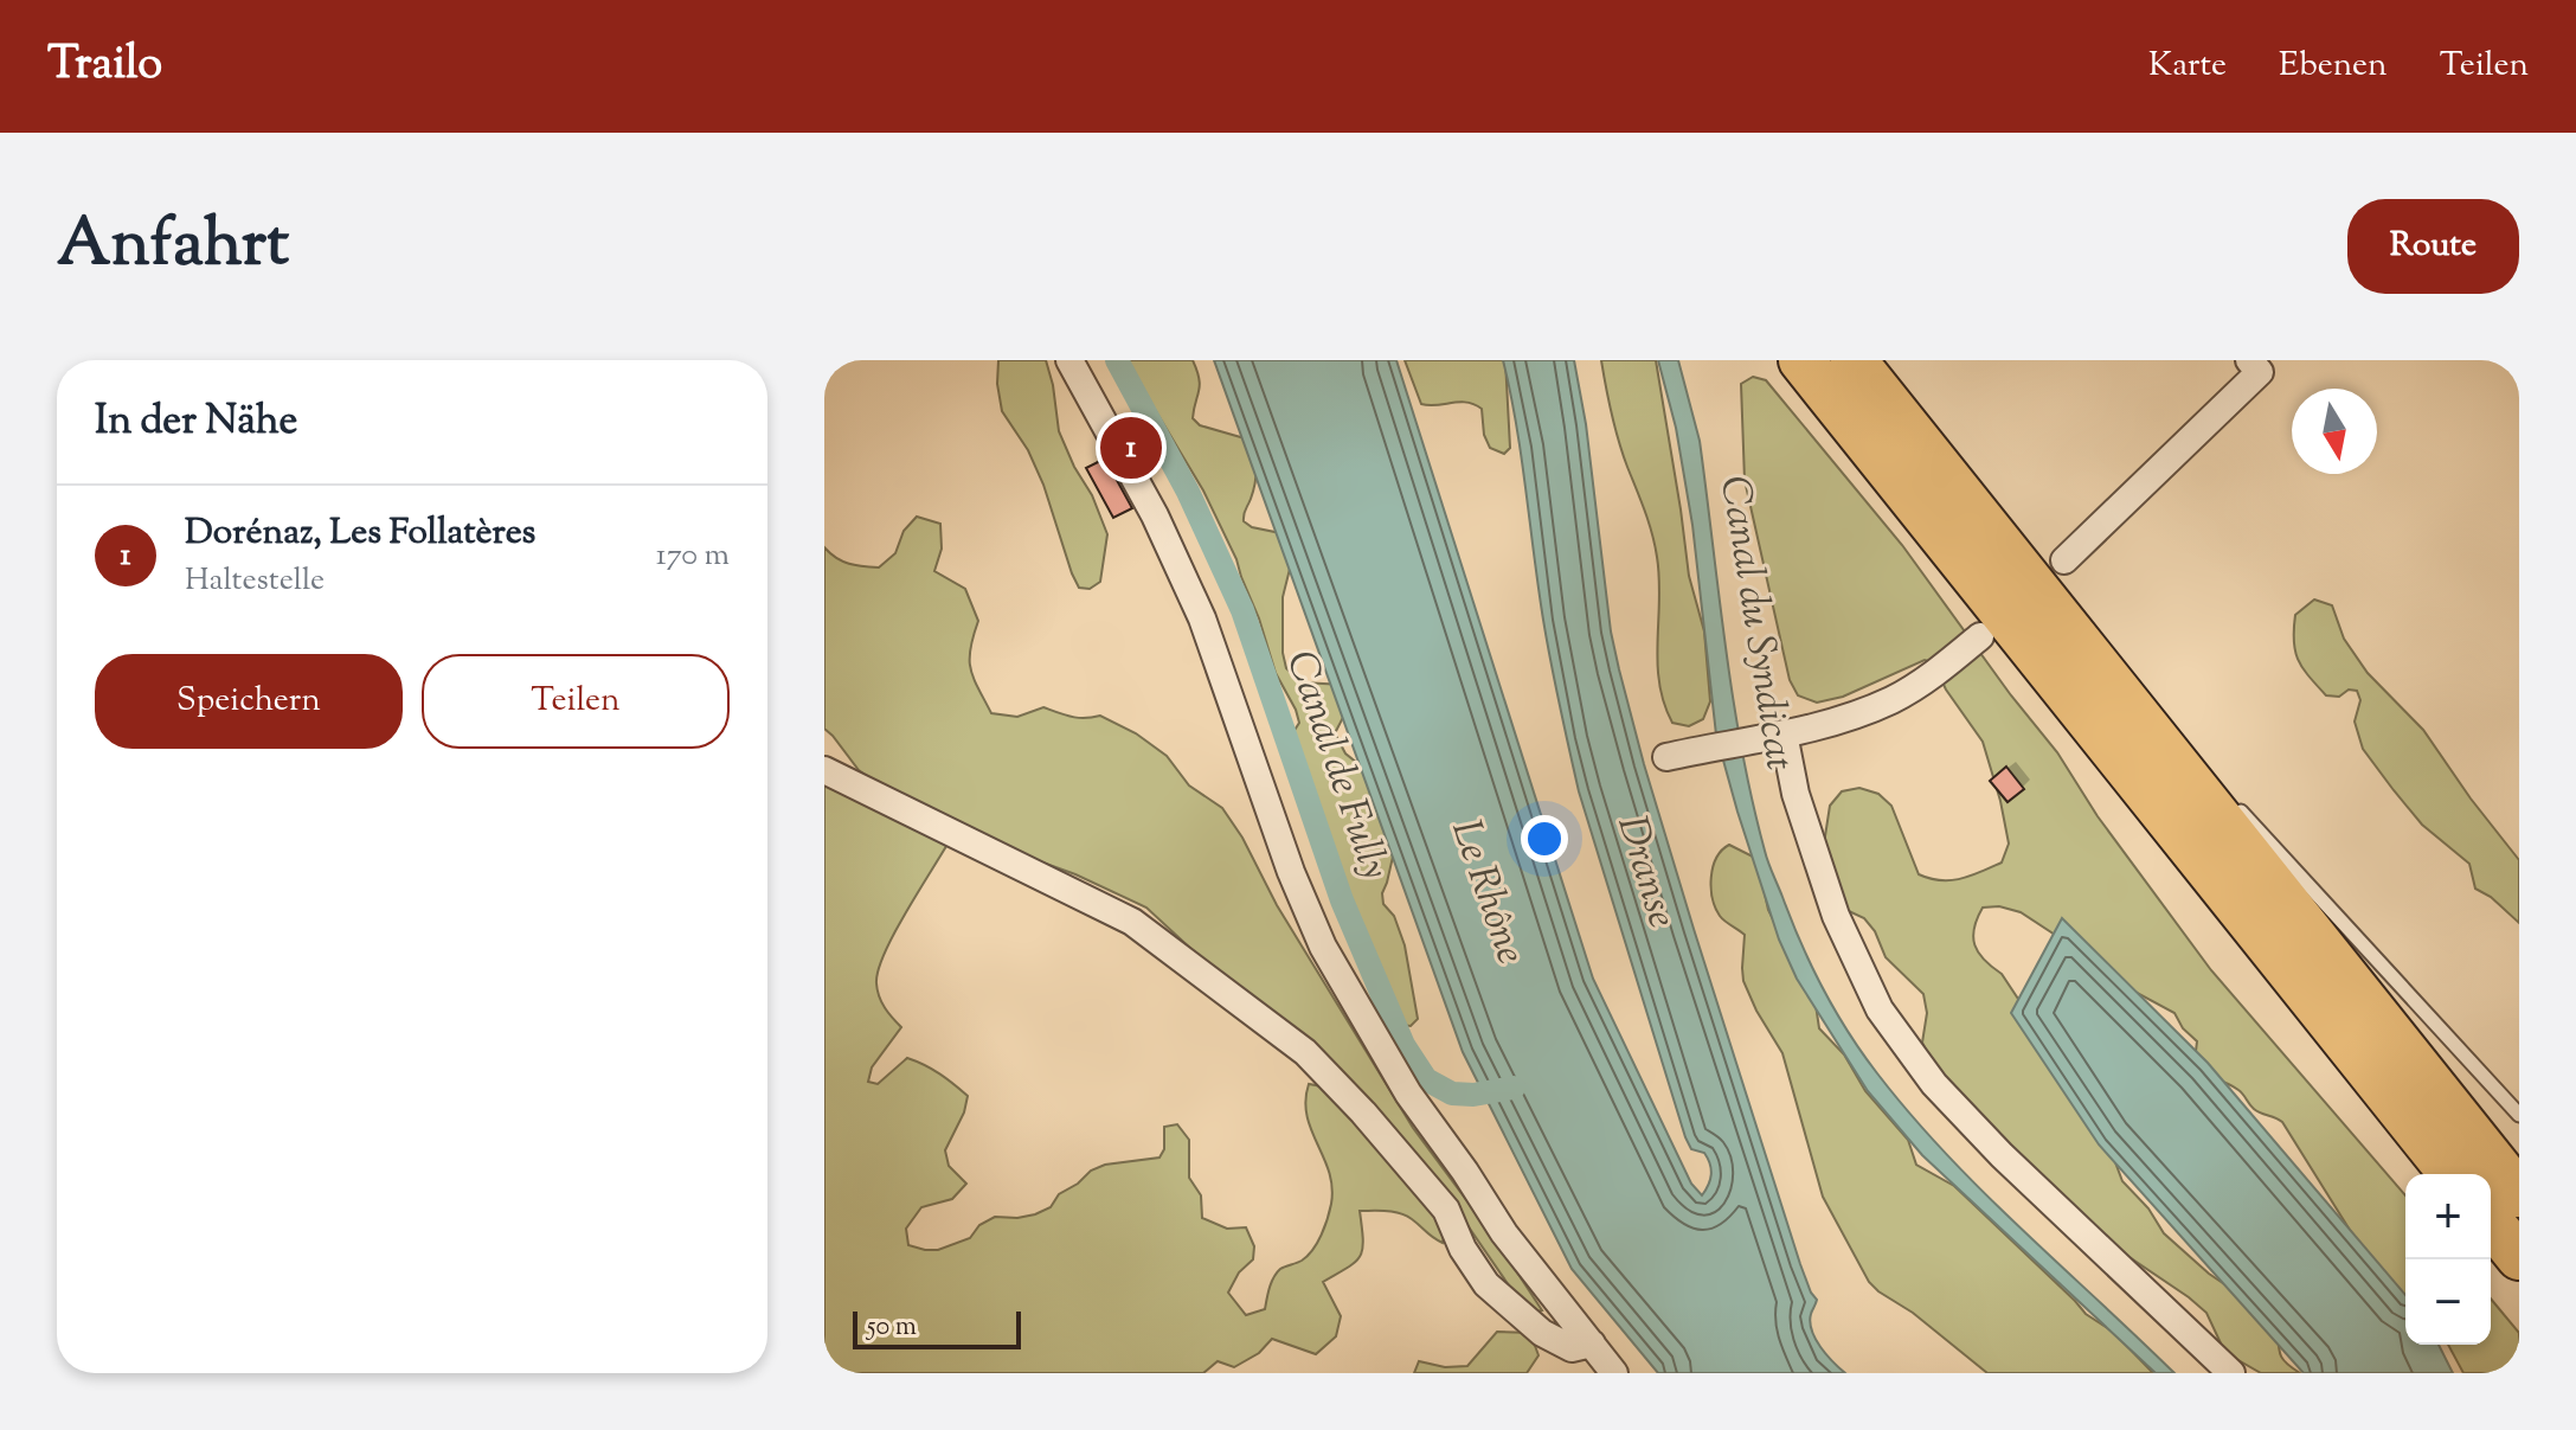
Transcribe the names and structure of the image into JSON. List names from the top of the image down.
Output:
{
  "water": [
    "Canal du Syndicat",
    "Canal de Fully",
    "Dranse",
    "Le Rhône"
  ],
  "scale_bar": "50 m",
  "north": "bottom",
  "page": {
    "header": "Trailo",
    "nav": ["Karte", "Ebenen", "Teilen"],
    "title": "Anfahrt",
    "buttons": [
      "Route",
      ["Speichern", "Teilen"]
    ],
    "heading": "In der Nähe",
    "pins": "1",
    "list": [
      {
        "mark": "1",
        "name": "Dorénaz, Les Follatères",
        "note": "Haltestelle",
        "value": "170 m"
      }
    ],
    "map_buttons": ["+", "−"],
    "scale": "50 m"
  }
}
